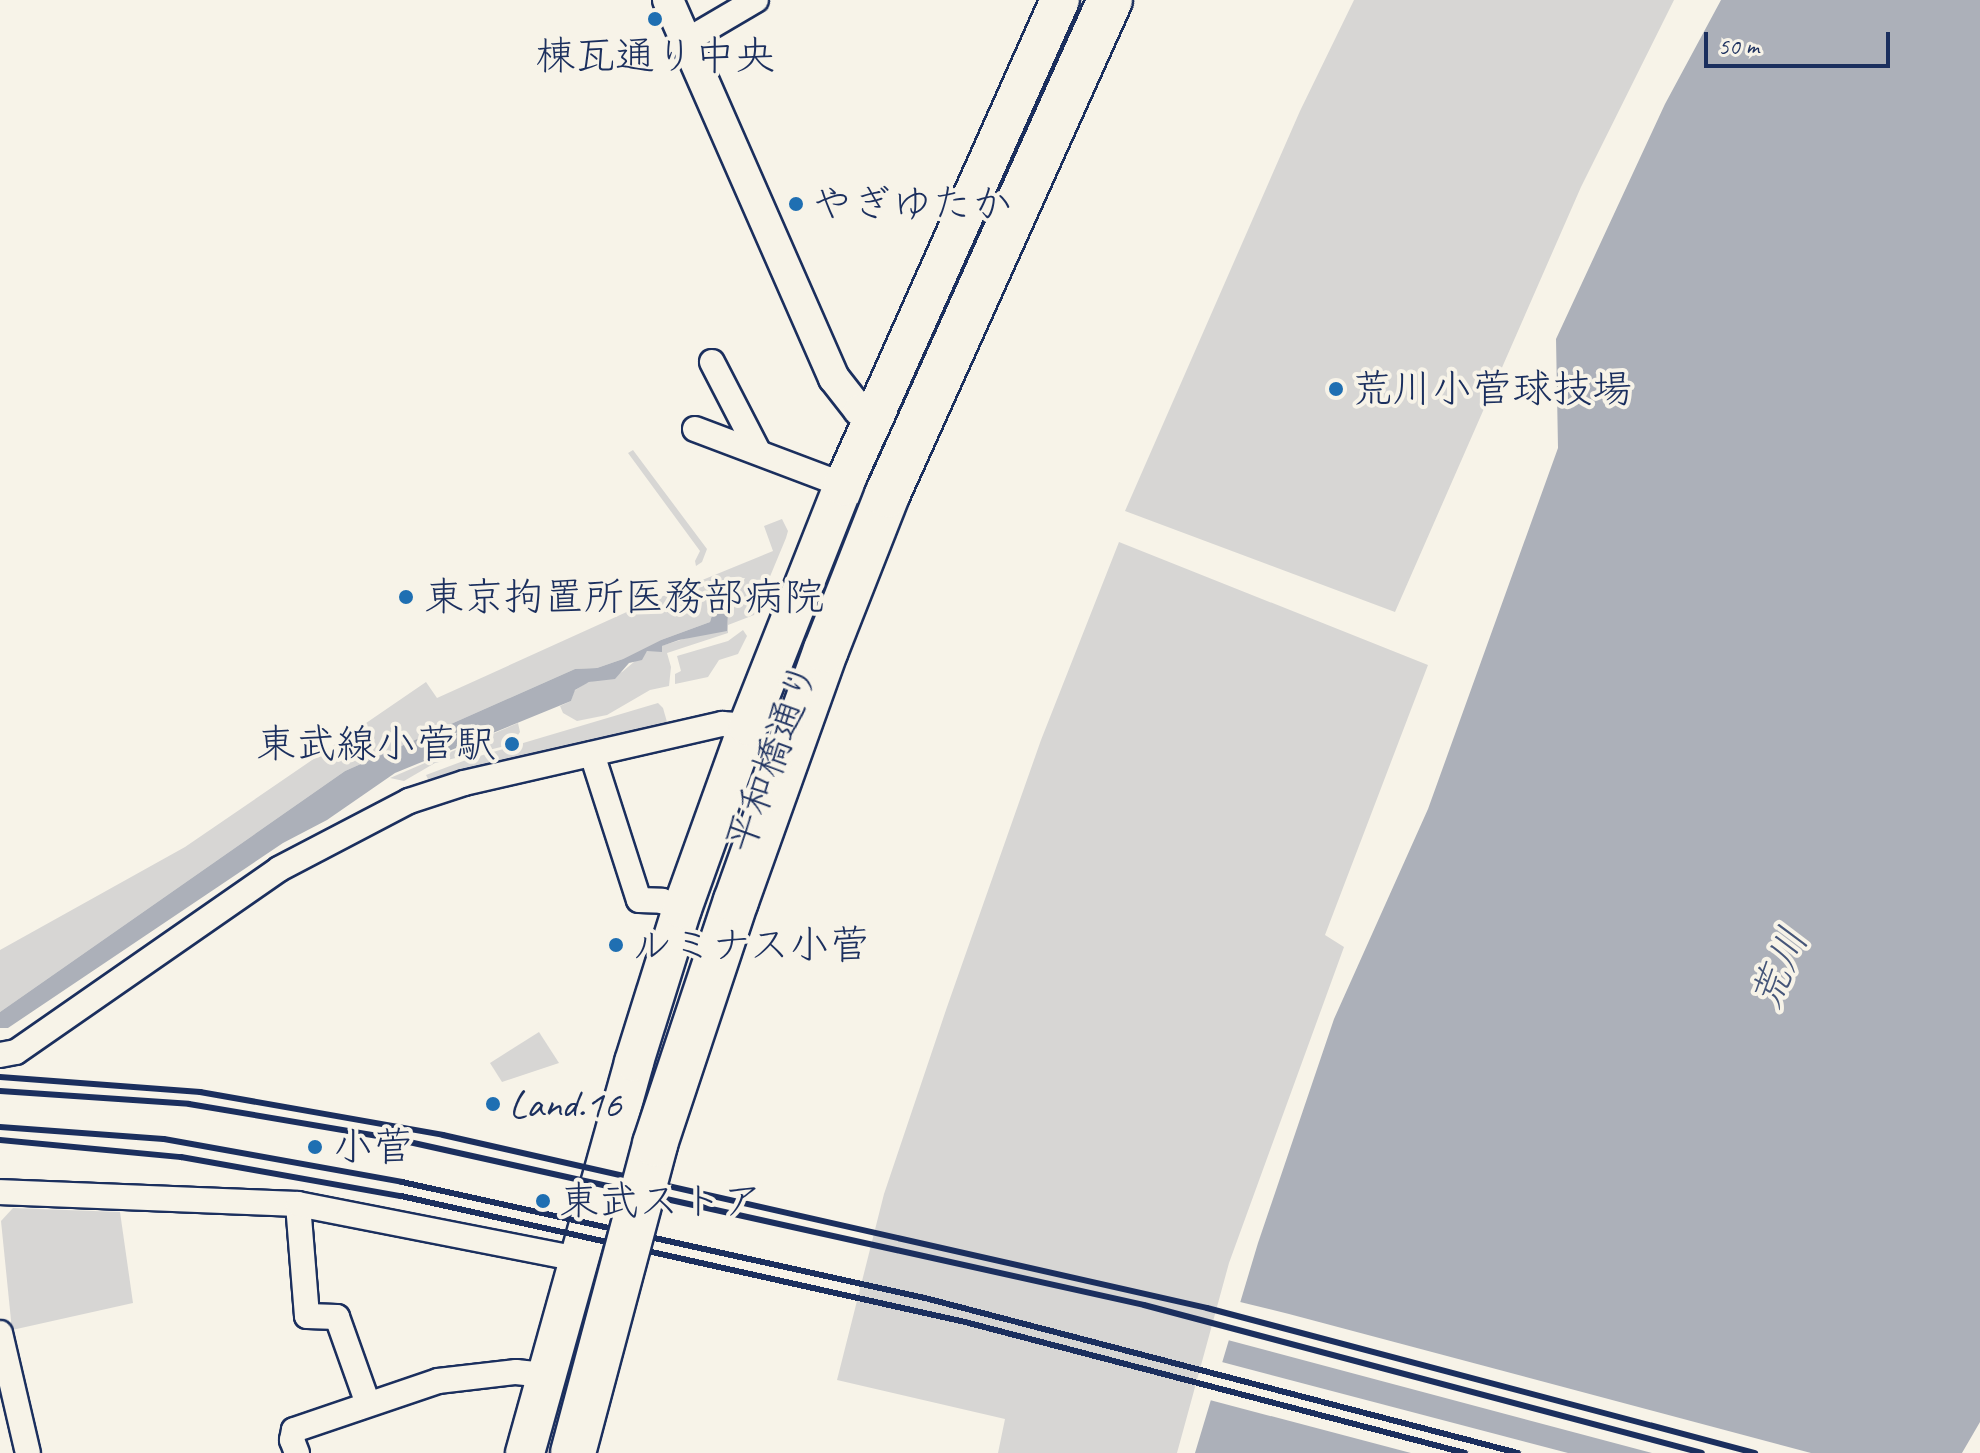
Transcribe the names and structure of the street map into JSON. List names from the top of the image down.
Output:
{
  "streets": {
    "main road": ["平和橋通り"]
  },
  "water": ["荒川"],
  "places": [
    "棟瓦通り中央",
    "やぎゆたか",
    "荒川小菅球技場",
    "東京拘置所医務部病院",
    "東武線小菅駅",
    "ルミナス小菅",
    "Land.16",
    "小菅",
    "東武ストア"
  ],
  "scale_bar": "50 m"
}
